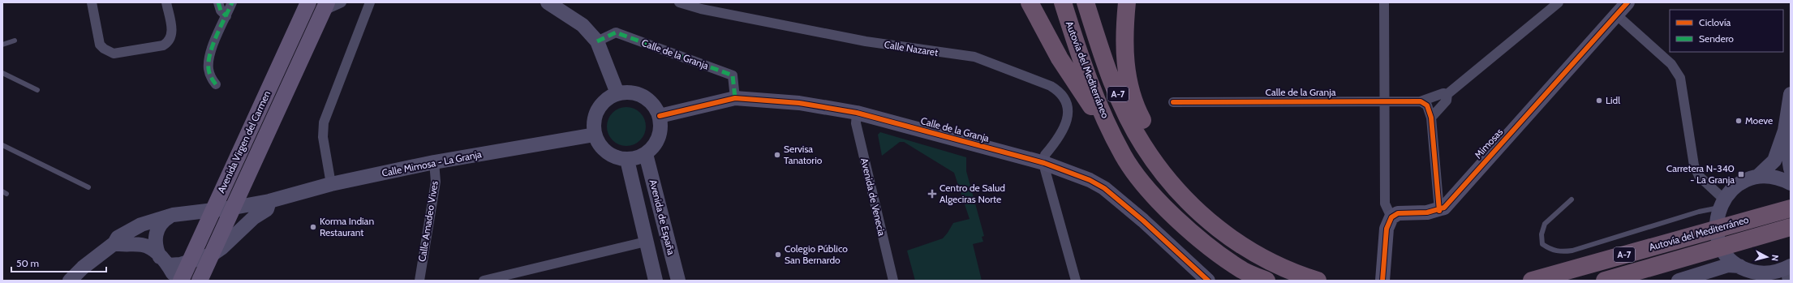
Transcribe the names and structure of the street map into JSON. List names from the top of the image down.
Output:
{
  "streets": {
    "highway": ["Autovía del Mediterráneo", "A-7"],
    "main road": ["Avenida Virgen del Carmen"],
    "street": [
      "Calle Nazaret",
      "Calle de la Granja",
      "Mimosas",
      "Calle Mimosa - La Granja",
      "Avenida de Venecia",
      "Avenida de España",
      "Calle Amadeo Vives"
    ]
  },
  "crossings": [
    ["Calle Nazaret", "Calle de la Granja"],
    ["Calle de la Granja", "Calle Mimosa - La Granja"],
    ["Calle de la Granja", "Avenida de Venecia"],
    ["Calle de la Granja", "Avenida de España"],
    ["Avenida Virgen del Carmen", "Calle Mimosa - La Granja"],
    ["Calle Mimosa - La Granja", "Avenida de España"],
    ["Calle Mimosa - La Granja", "Calle Amadeo Vives"]
  ],
  "places": {
    "other": [
      "Lidl",
      "Moeve",
      "Servisa Tanatorio",
      "Korma Indian Restaurant",
      "Colegio Público San Bernardo"
    ],
    "transit": ["Carretera N-340 - La Granja"],
    "health": ["Centro de Salud Algeciras Norte"]
  },
  "legend": ["Ciclovía", "Sendero"],
  "scale_bar": "50 m",
  "north": "right"
}
